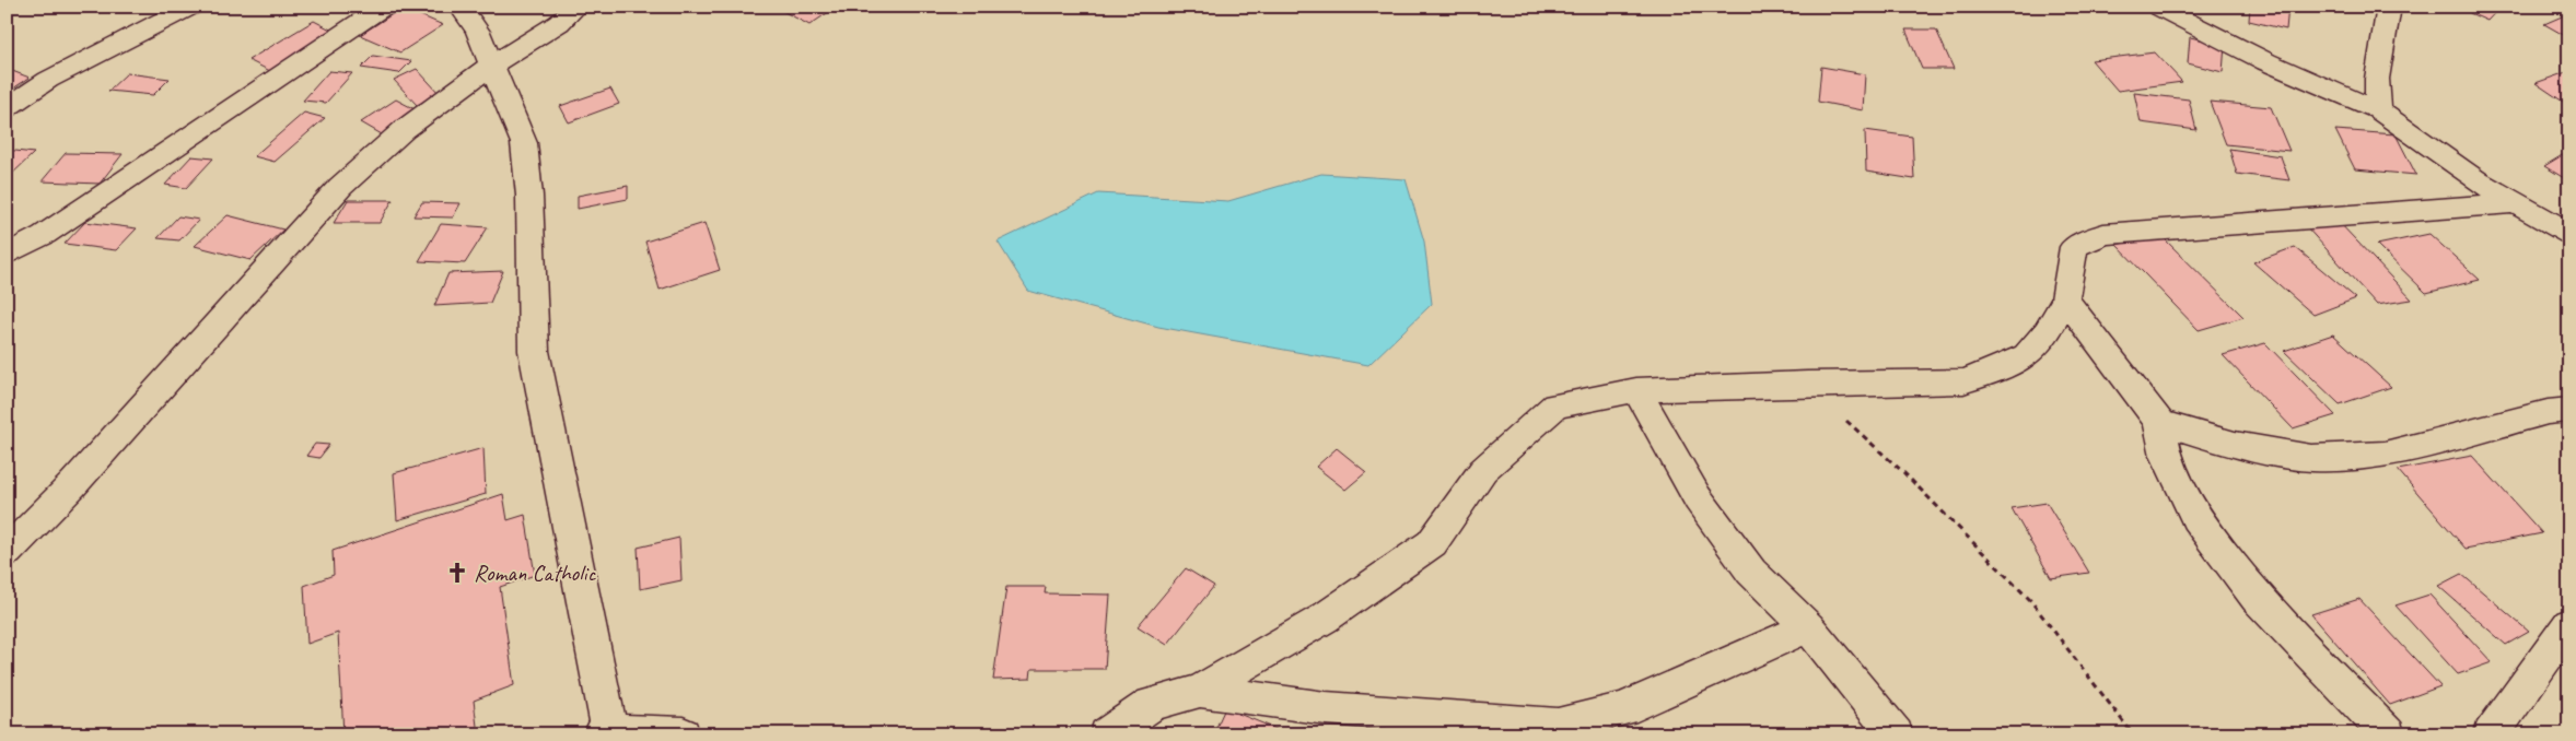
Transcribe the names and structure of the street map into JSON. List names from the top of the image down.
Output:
{
  "places": {
    "church": ["Roman Catholic"]
  }
}
